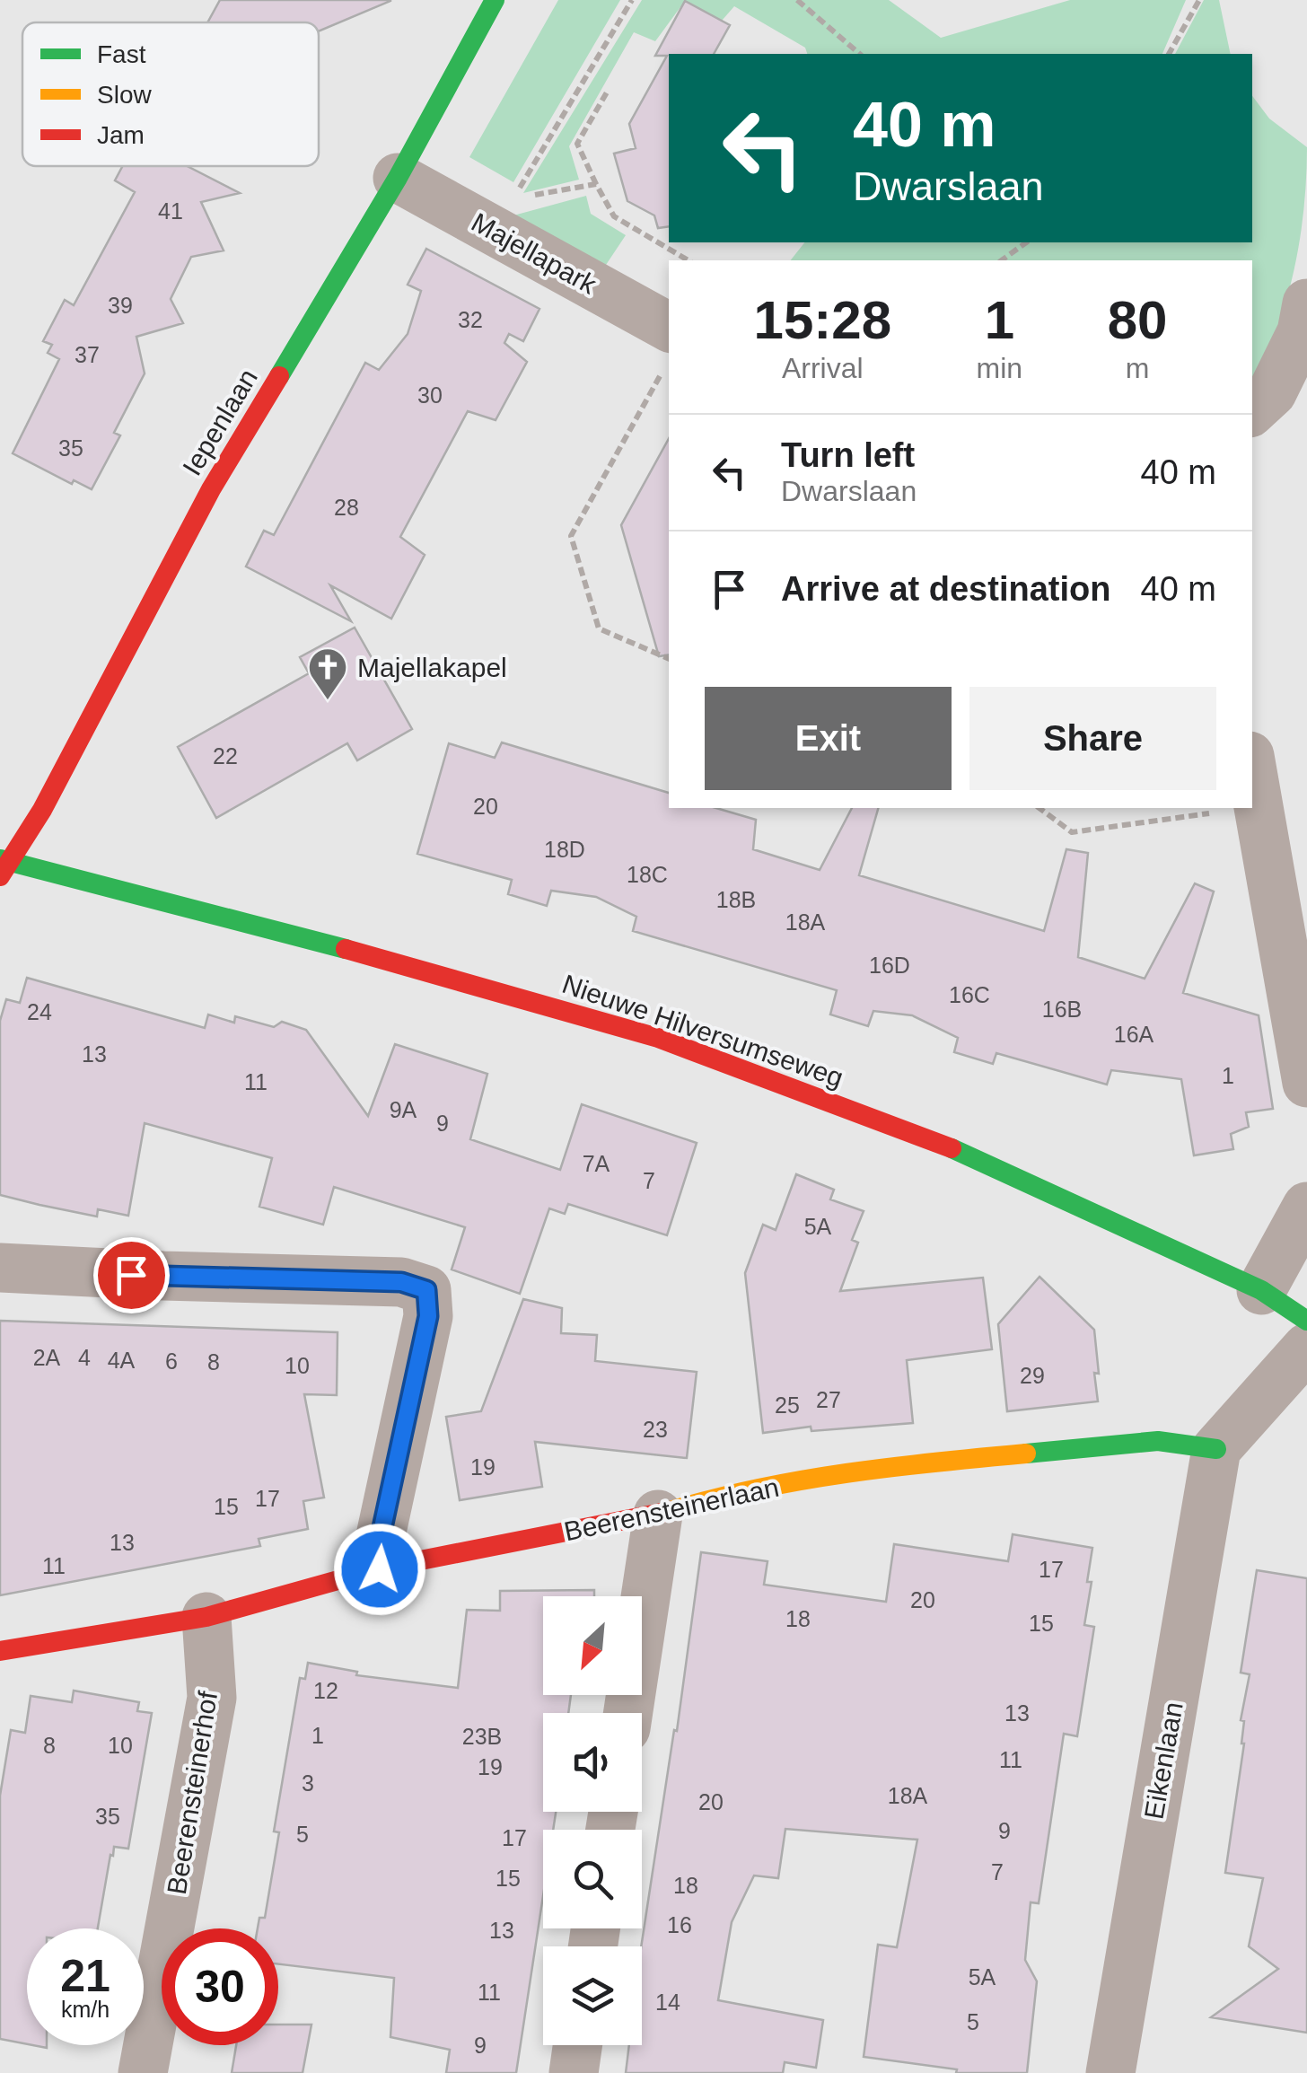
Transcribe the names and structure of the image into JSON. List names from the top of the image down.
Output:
{
  "streets": {
    "street": [
      "Majellapark",
      "Iepenlaan",
      "Nieuwe Hilversumseweg",
      "Beerensteinerlaan",
      "Eikenlaan",
      "Beerensteinerhof"
    ]
  },
  "crossings": [
    ["Majellapark", "Iepenlaan"],
    ["Iepenlaan", "Nieuwe Hilversumseweg"],
    ["Beerensteinerlaan", "Eikenlaan"],
    ["Beerensteinerlaan", "Beerensteinerhof"]
  ],
  "places": {
    "church": ["Majellakapel"]
  },
  "house_numbers": [
    "41",
    "39",
    "32",
    "37",
    "30",
    "35",
    "28",
    "22",
    "20",
    "18D",
    "18C",
    "18B",
    "18A",
    "16D",
    "16C",
    "16B",
    "24",
    "16A",
    "13",
    "1",
    "11",
    "9A",
    "9",
    "7A",
    "7",
    "5A",
    "2A",
    "4",
    "4A",
    "6",
    "8",
    "10",
    "29",
    "27",
    "25",
    "23",
    "19",
    "17",
    "15",
    "13",
    "11",
    "17",
    "20",
    "18",
    "15",
    "12",
    "13",
    "1",
    "23B",
    "8",
    "10",
    "11",
    "19",
    "3",
    "18A",
    "20",
    "35",
    "9",
    "5",
    "17",
    "7",
    "15",
    "18",
    "16",
    "13",
    "5A",
    "11",
    "14",
    "5",
    "9"
  ],
  "legend": ["Fast", "Slow", "Jam"],
  "north": "bottom left",
  "page": {
    "turn": ["40 m", "Dwarslaan"],
    "eta": [
      "15:28",
      "Arrival",
      "1",
      "min",
      "80",
      "m"
    ],
    "list": [
      {
        "name": "Turn left",
        "note": "Dwarslaan",
        "value": "40 m"
      },
      {
        "name": "Arrive at destination",
        "value": "40 m"
      }
    ],
    "buttons": ["Exit", "Share"],
    "speed": "21 km/h",
    "limit": "30"
  }
}
